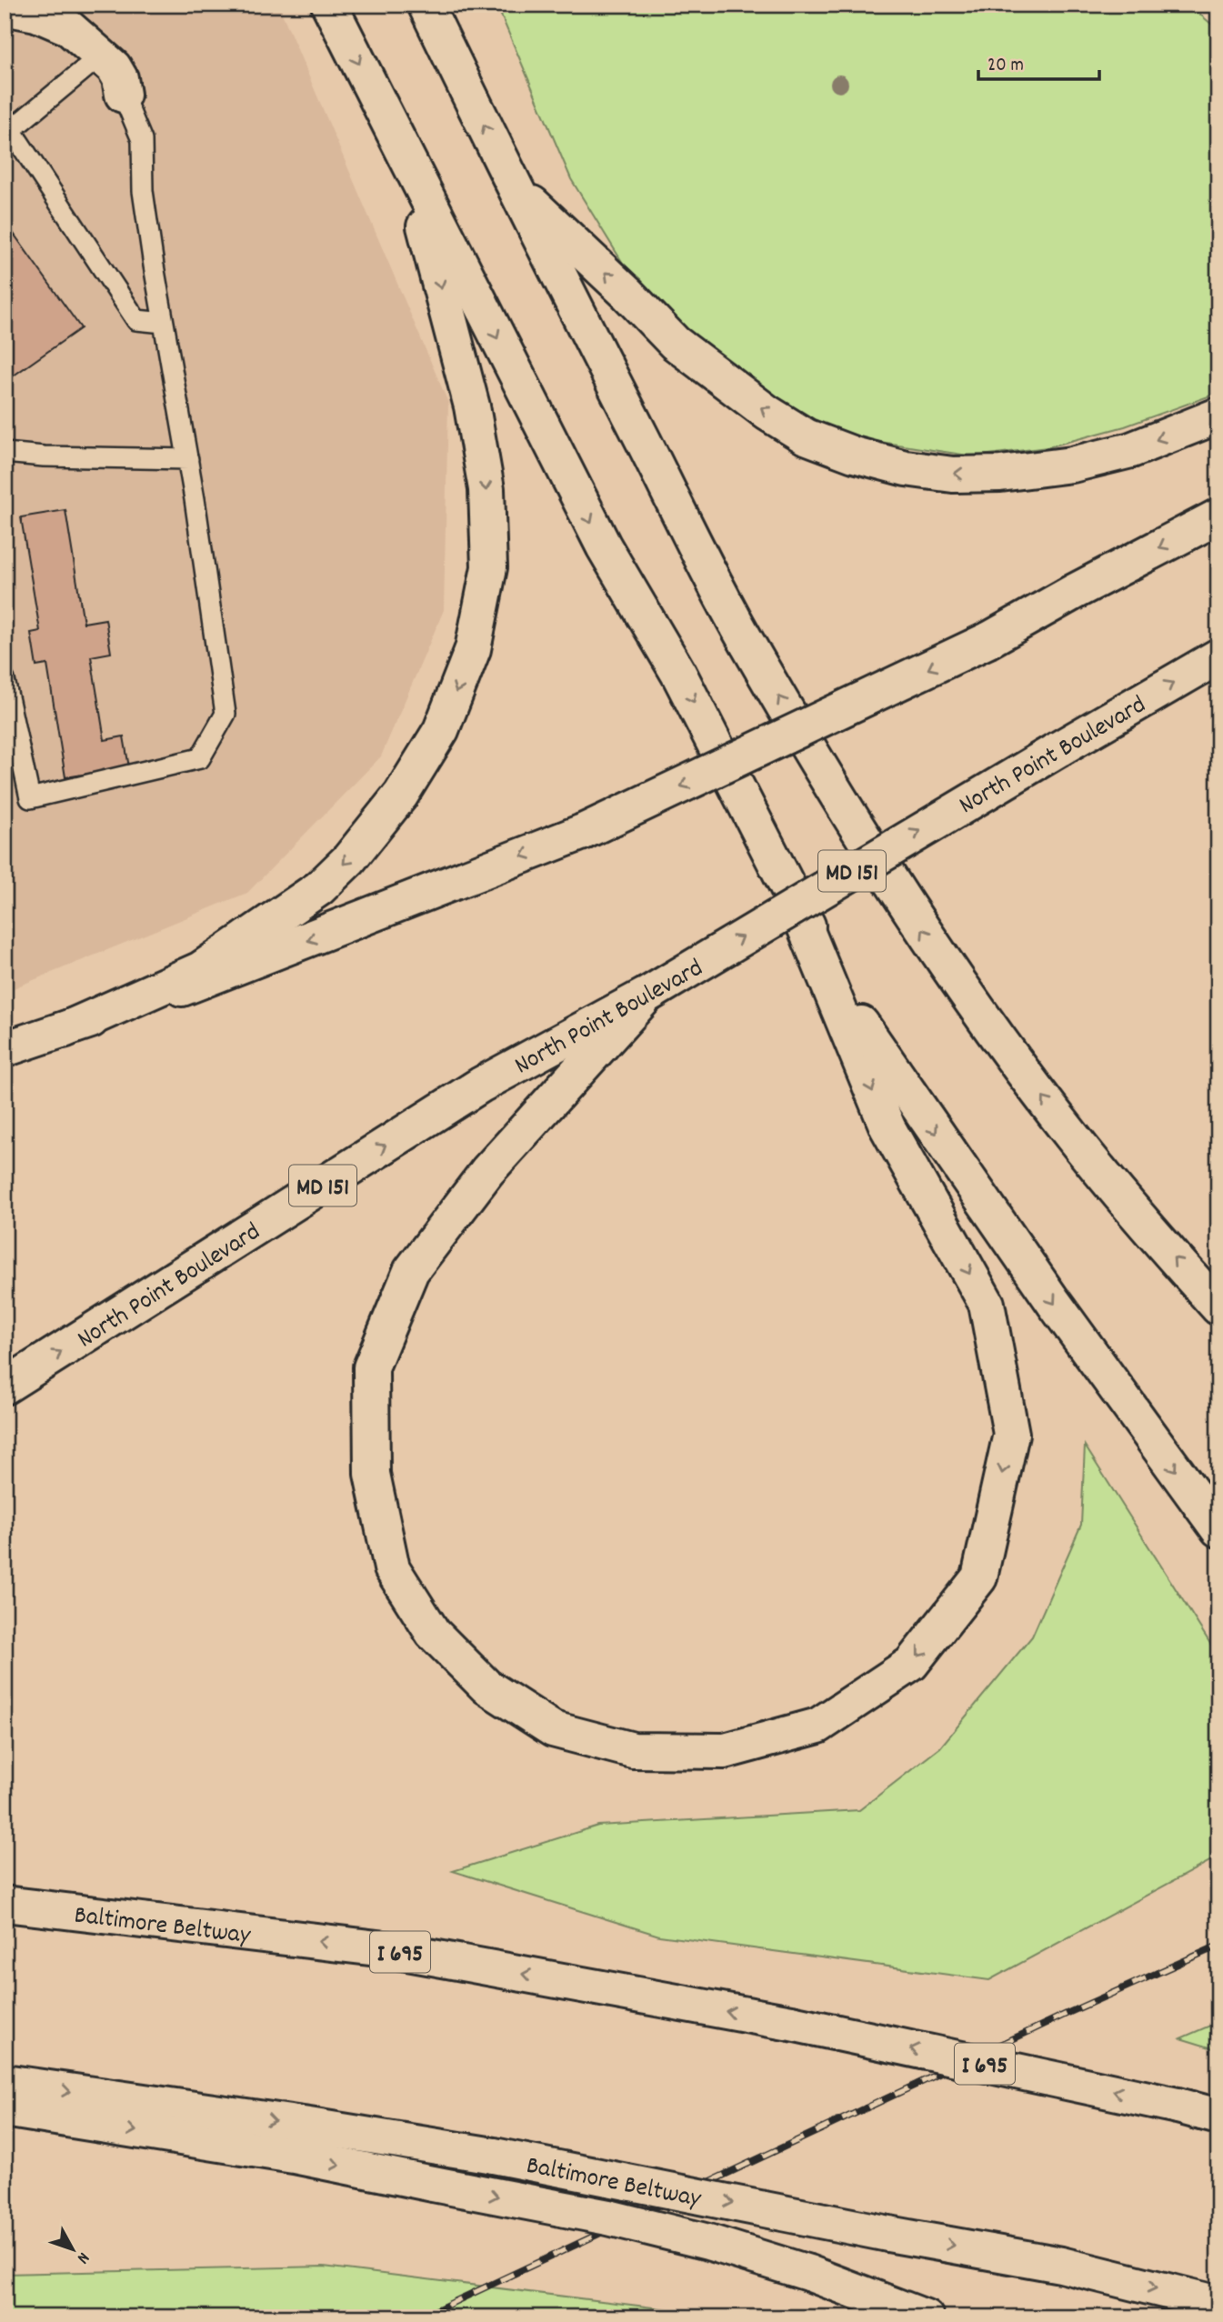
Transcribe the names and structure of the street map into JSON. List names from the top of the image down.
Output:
{
  "streets": {
    "main road": [
      "North Point Boulevard",
      "MD 151",
      "Baltimore Beltway",
      "I 695"
    ]
  },
  "scale_bar": "20 m",
  "north": "bottom right"
}
